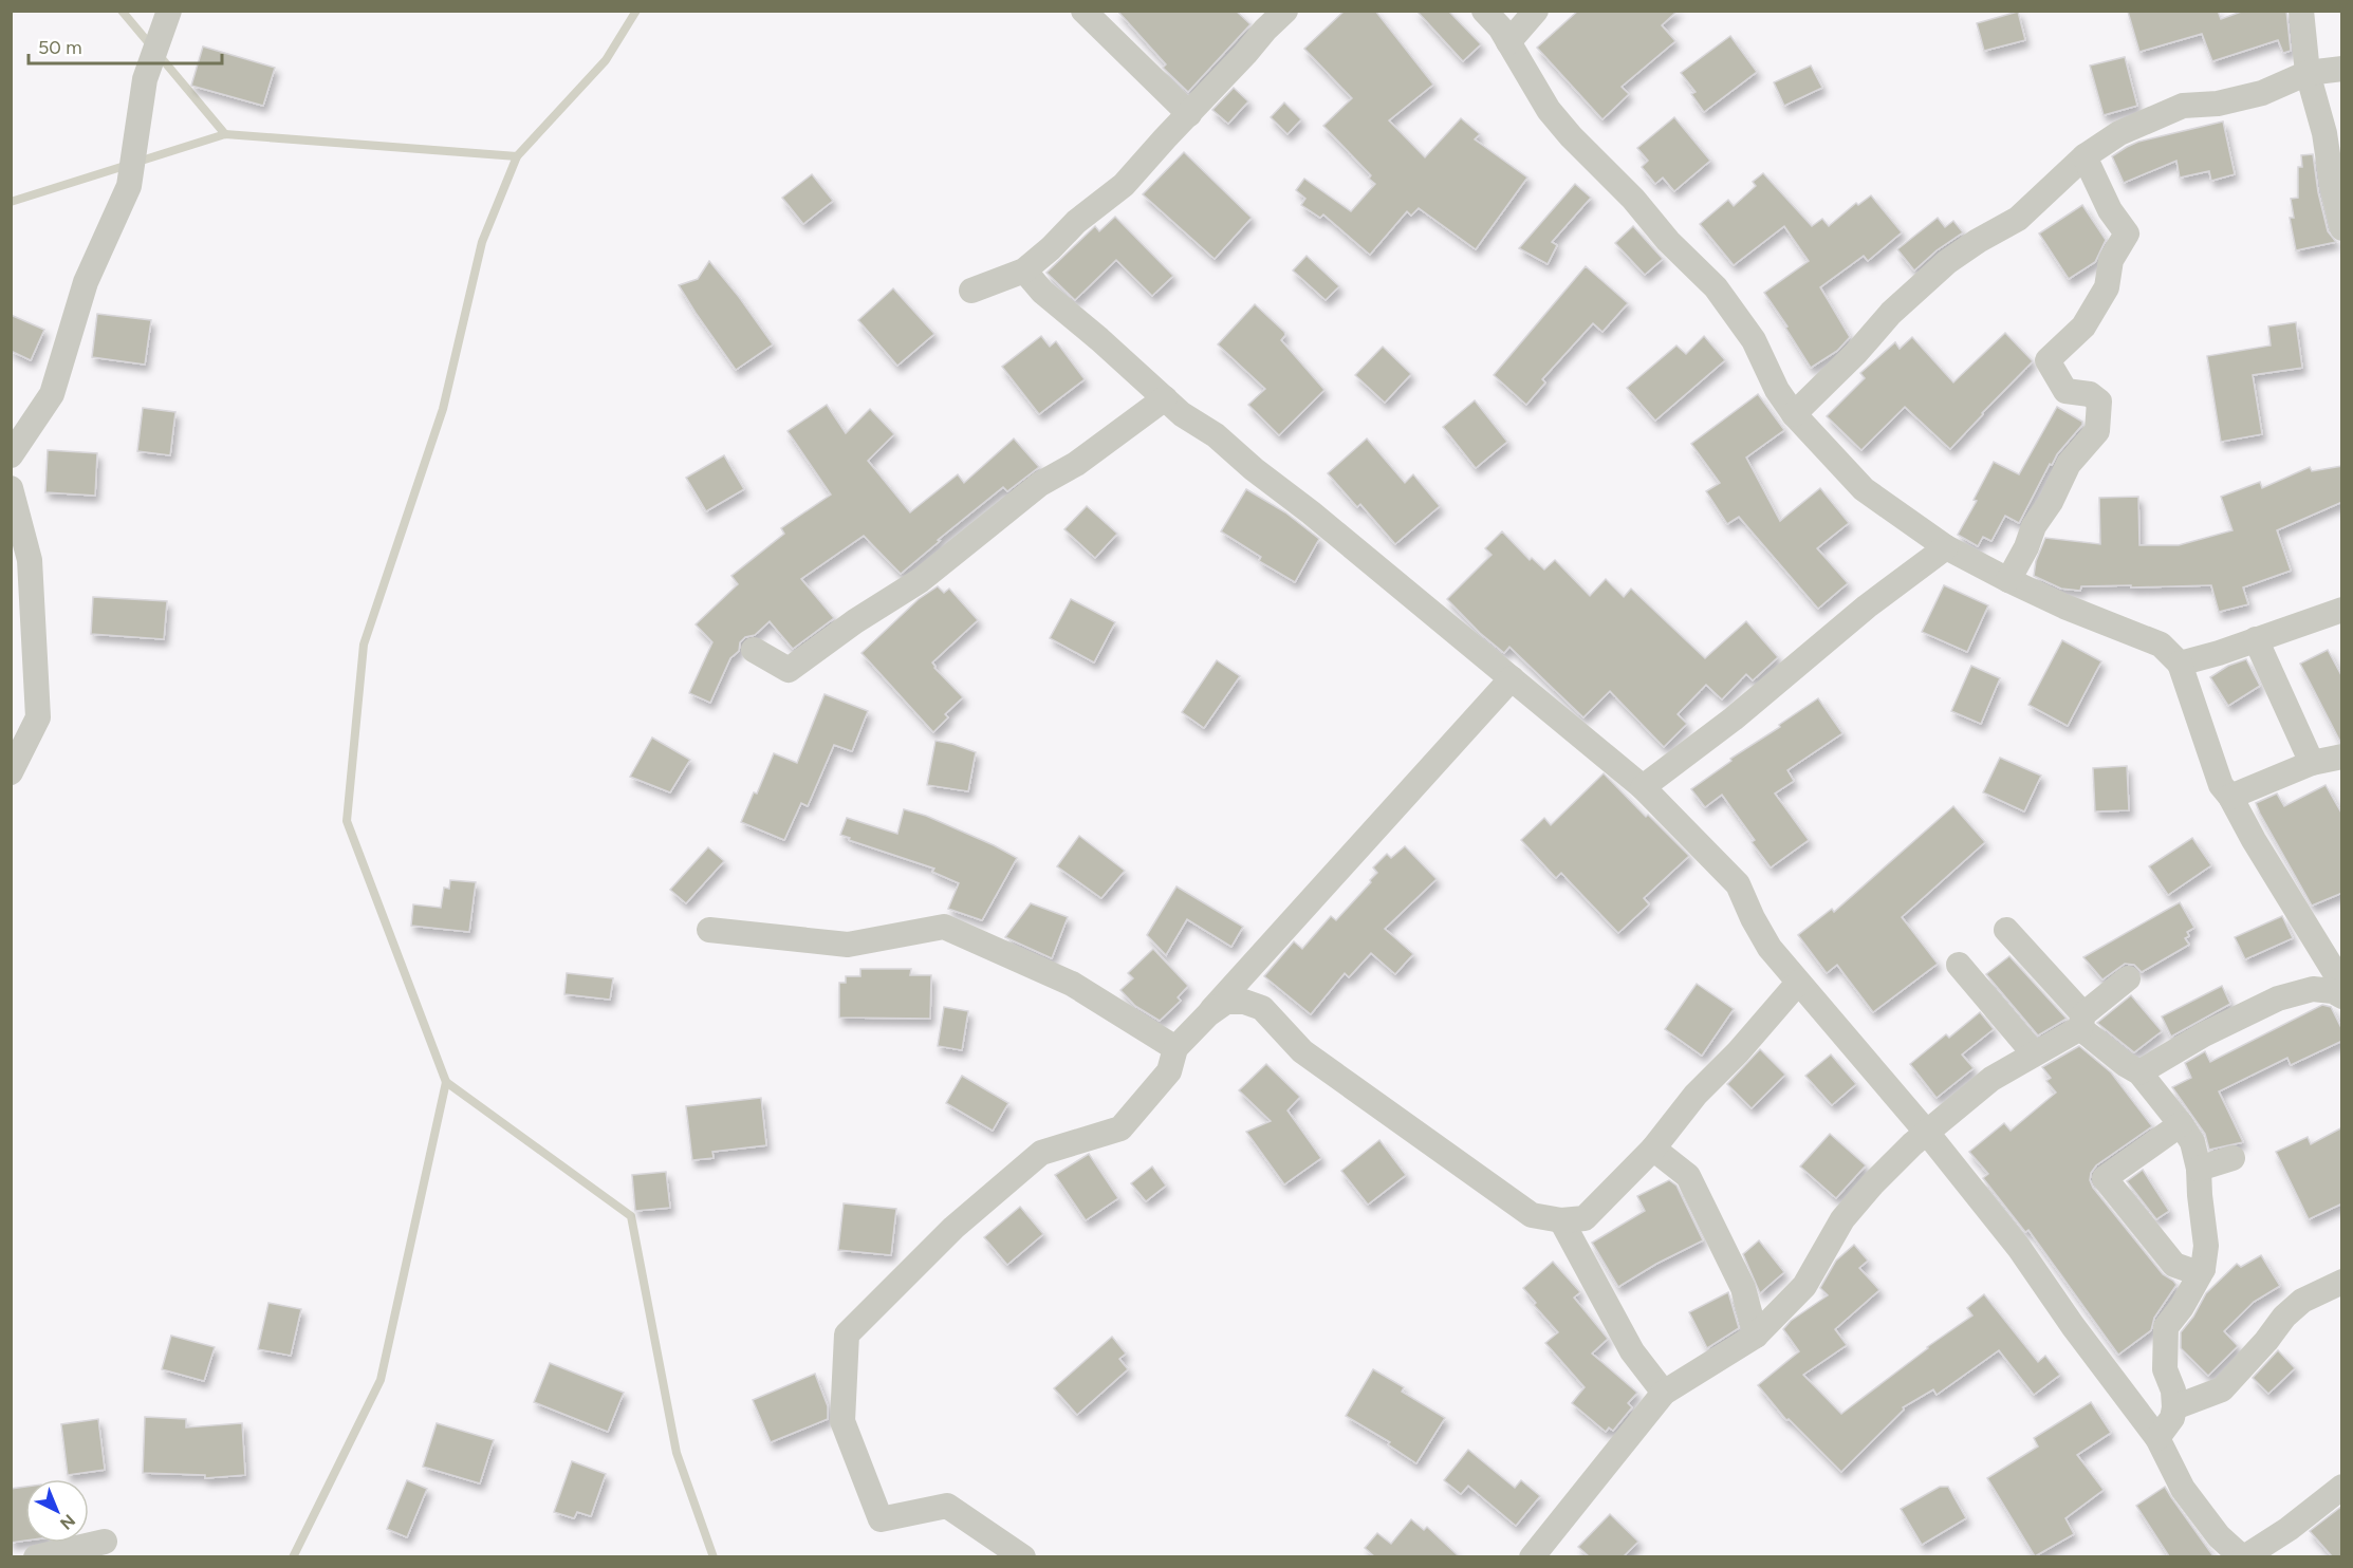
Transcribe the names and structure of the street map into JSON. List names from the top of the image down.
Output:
{
  "scale_bar": "50 m",
  "north": "bottom right"
}
